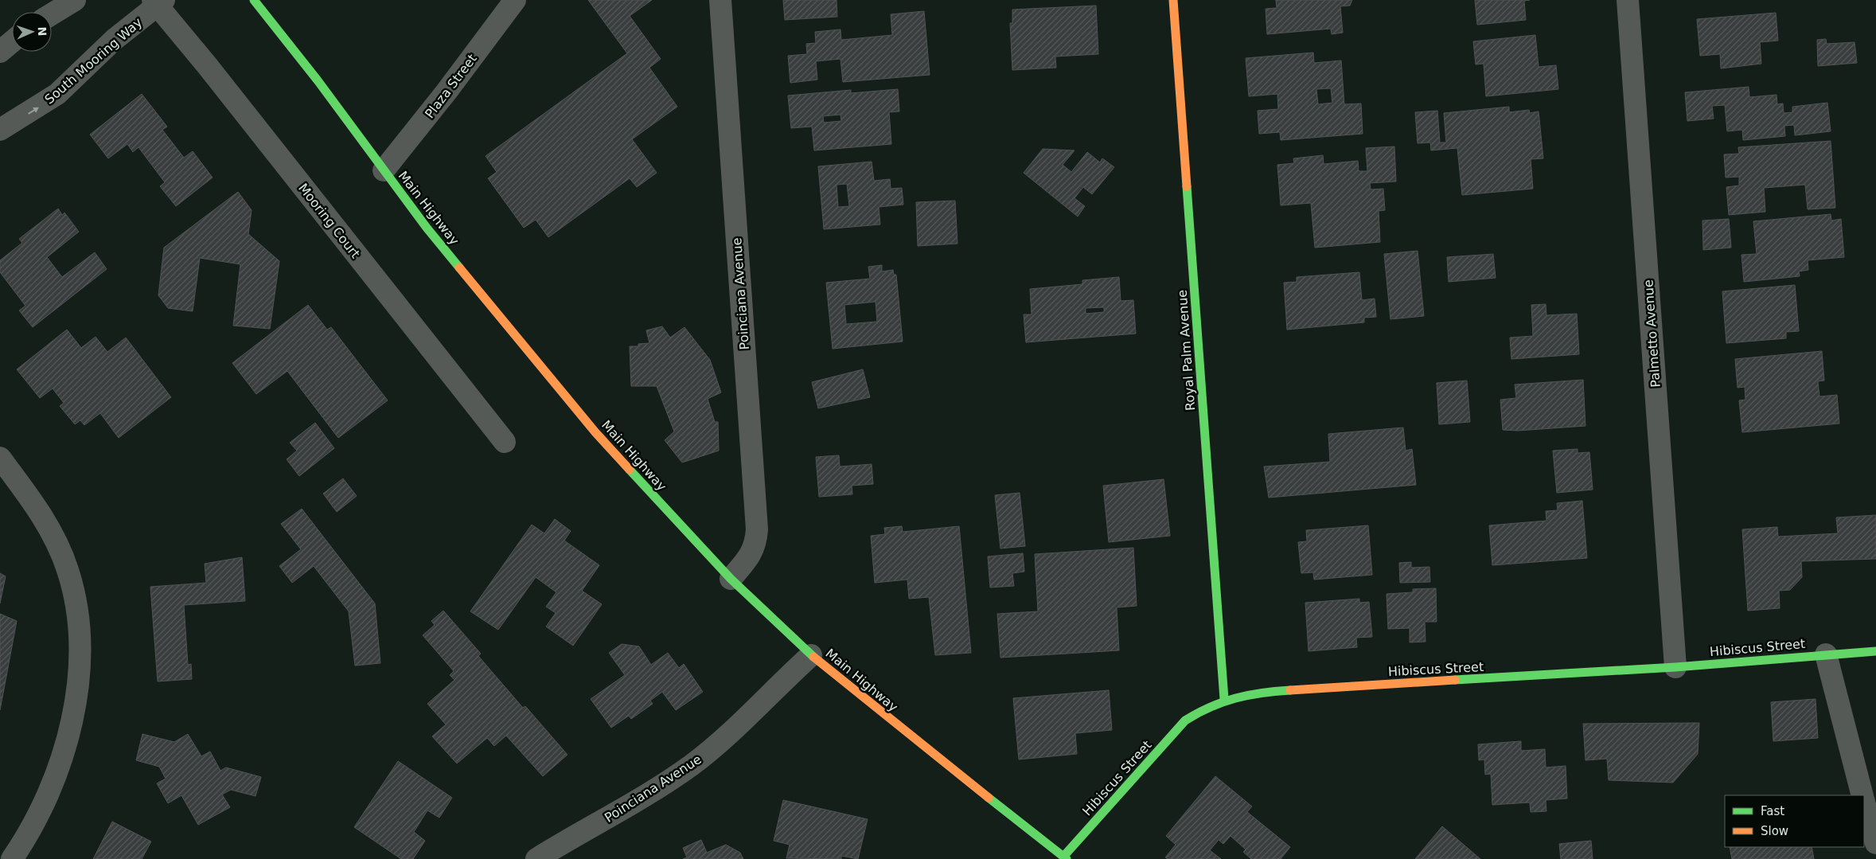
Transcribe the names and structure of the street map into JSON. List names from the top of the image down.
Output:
{
  "streets": {
    "street": [
      "South Mooring Way",
      "Plaza Street",
      "Main Highway",
      "Mooring Court",
      "Poinciana Avenue",
      "Palmetto Avenue",
      "Royal Palm Avenue",
      "Hibiscus Street"
    ]
  },
  "crossings": [
    ["South Mooring Way", "Mooring Court"],
    ["Plaza Street", "Main Highway"],
    ["Main Highway", "Poinciana Avenue"],
    ["Main Highway", "Hibiscus Street"],
    ["Palmetto Avenue", "Hibiscus Street"],
    ["Royal Palm Avenue", "Hibiscus Street"]
  ],
  "one_way": ["South Mooring Way"],
  "legend": ["Fast", "Slow"],
  "north": "right"
}
